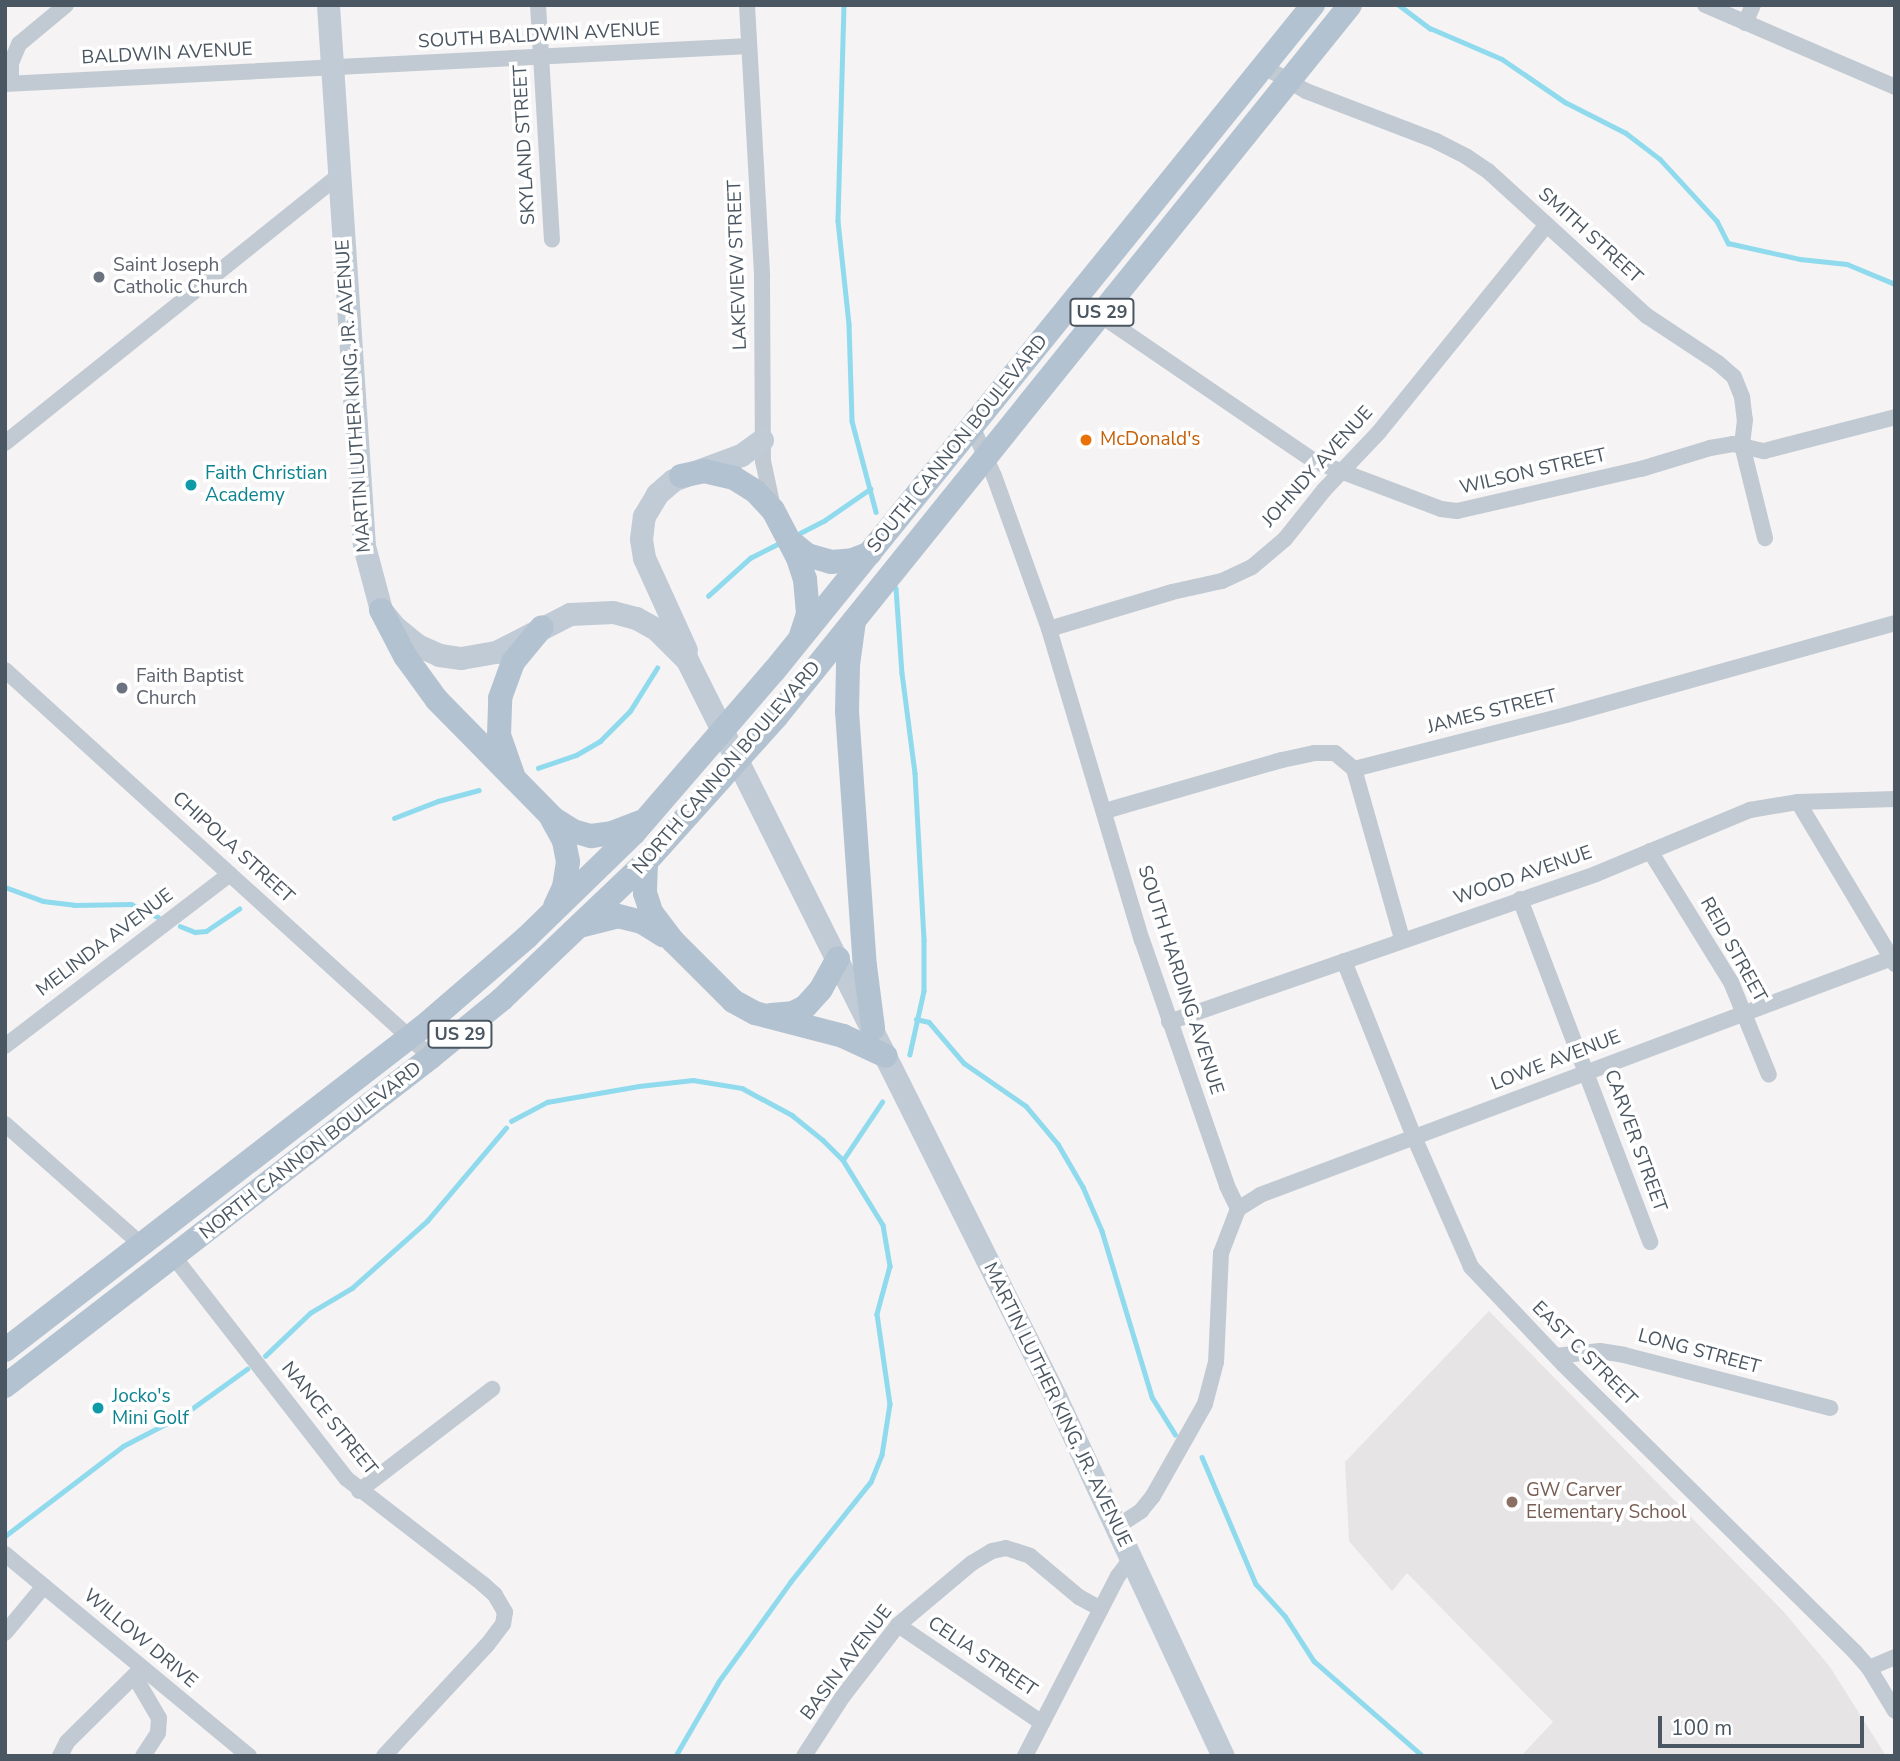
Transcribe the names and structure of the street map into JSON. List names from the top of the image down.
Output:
{
  "streets": {
    "main road": [
      "US 29",
      "MARTIN LUTHER KING, JR. AVENUE",
      "SOUTH CANNON BOULEVARD",
      "NORTH CANNON BOULEVARD"
    ],
    "street": [
      "SOUTH BALDWIN AVENUE",
      "BALDWIN AVENUE",
      "SKYLAND STREET",
      "SMITH STREET",
      "LAKEVIEW STREET",
      "JOHNDY AVENUE",
      "WILSON STREET",
      "JAMES STREET",
      "CHIPOLA STREET",
      "WOOD AVENUE",
      "MELINDA AVENUE",
      "REID STREET",
      "SOUTH HARDING AVENUE",
      "LOWE AVENUE",
      "CARVER STREET",
      "LONG STREET",
      "EAST C STREET",
      "NANCE STREET",
      "WILLOW DRIVE",
      "CELIA STREET",
      "BASIN AVENUE"
    ]
  },
  "crossings": [
    ["SOUTH BALDWIN AVENUE", "BALDWIN AVENUE"],
    ["SOUTH BALDWIN AVENUE", "SKYLAND STREET"],
    ["SOUTH BALDWIN AVENUE", "LAKEVIEW STREET"],
    ["SOUTH BALDWIN AVENUE", "MARTIN LUTHER KING, JR. AVENUE"],
    ["BALDWIN AVENUE", "MARTIN LUTHER KING, JR. AVENUE"],
    ["SMITH STREET", "SOUTH CANNON BOULEVARD"],
    ["SMITH STREET", "JOHNDY AVENUE"],
    ["SMITH STREET", "WILSON STREET"],
    ["SOUTH CANNON BOULEVARD", "WILSON STREET"],
    ["SOUTH CANNON BOULEVARD", "NORTH CANNON BOULEVARD"],
    ["SOUTH CANNON BOULEVARD", "SOUTH HARDING AVENUE"],
    ["JOHNDY AVENUE", "WILSON STREET"],
    ["JOHNDY AVENUE", "SOUTH HARDING AVENUE"],
    ["NORTH CANNON BOULEVARD", "CHIPOLA STREET"],
    ["NORTH CANNON BOULEVARD", "NANCE STREET"],
    ["CHIPOLA STREET", "MELINDA AVENUE"],
    ["WOOD AVENUE", "REID STREET"],
    ["WOOD AVENUE", "SOUTH HARDING AVENUE"],
    ["WOOD AVENUE", "CARVER STREET"],
    ["WOOD AVENUE", "EAST C STREET"],
    ["REID STREET", "LOWE AVENUE"],
    ["SOUTH HARDING AVENUE", "LOWE AVENUE"],
    ["LOWE AVENUE", "CARVER STREET"],
    ["LOWE AVENUE", "EAST C STREET"],
    ["LONG STREET", "EAST C STREET"],
    ["CELIA STREET", "BASIN AVENUE"]
  ],
  "places": [
    "Saint Joseph Catholic Church",
    "McDonald's",
    "Faith Christian Academy",
    "Faith Baptist Church",
    "Jocko's Mini Golf",
    "GW Carver Elementary School"
  ],
  "scale_bar": "100 m"
}
